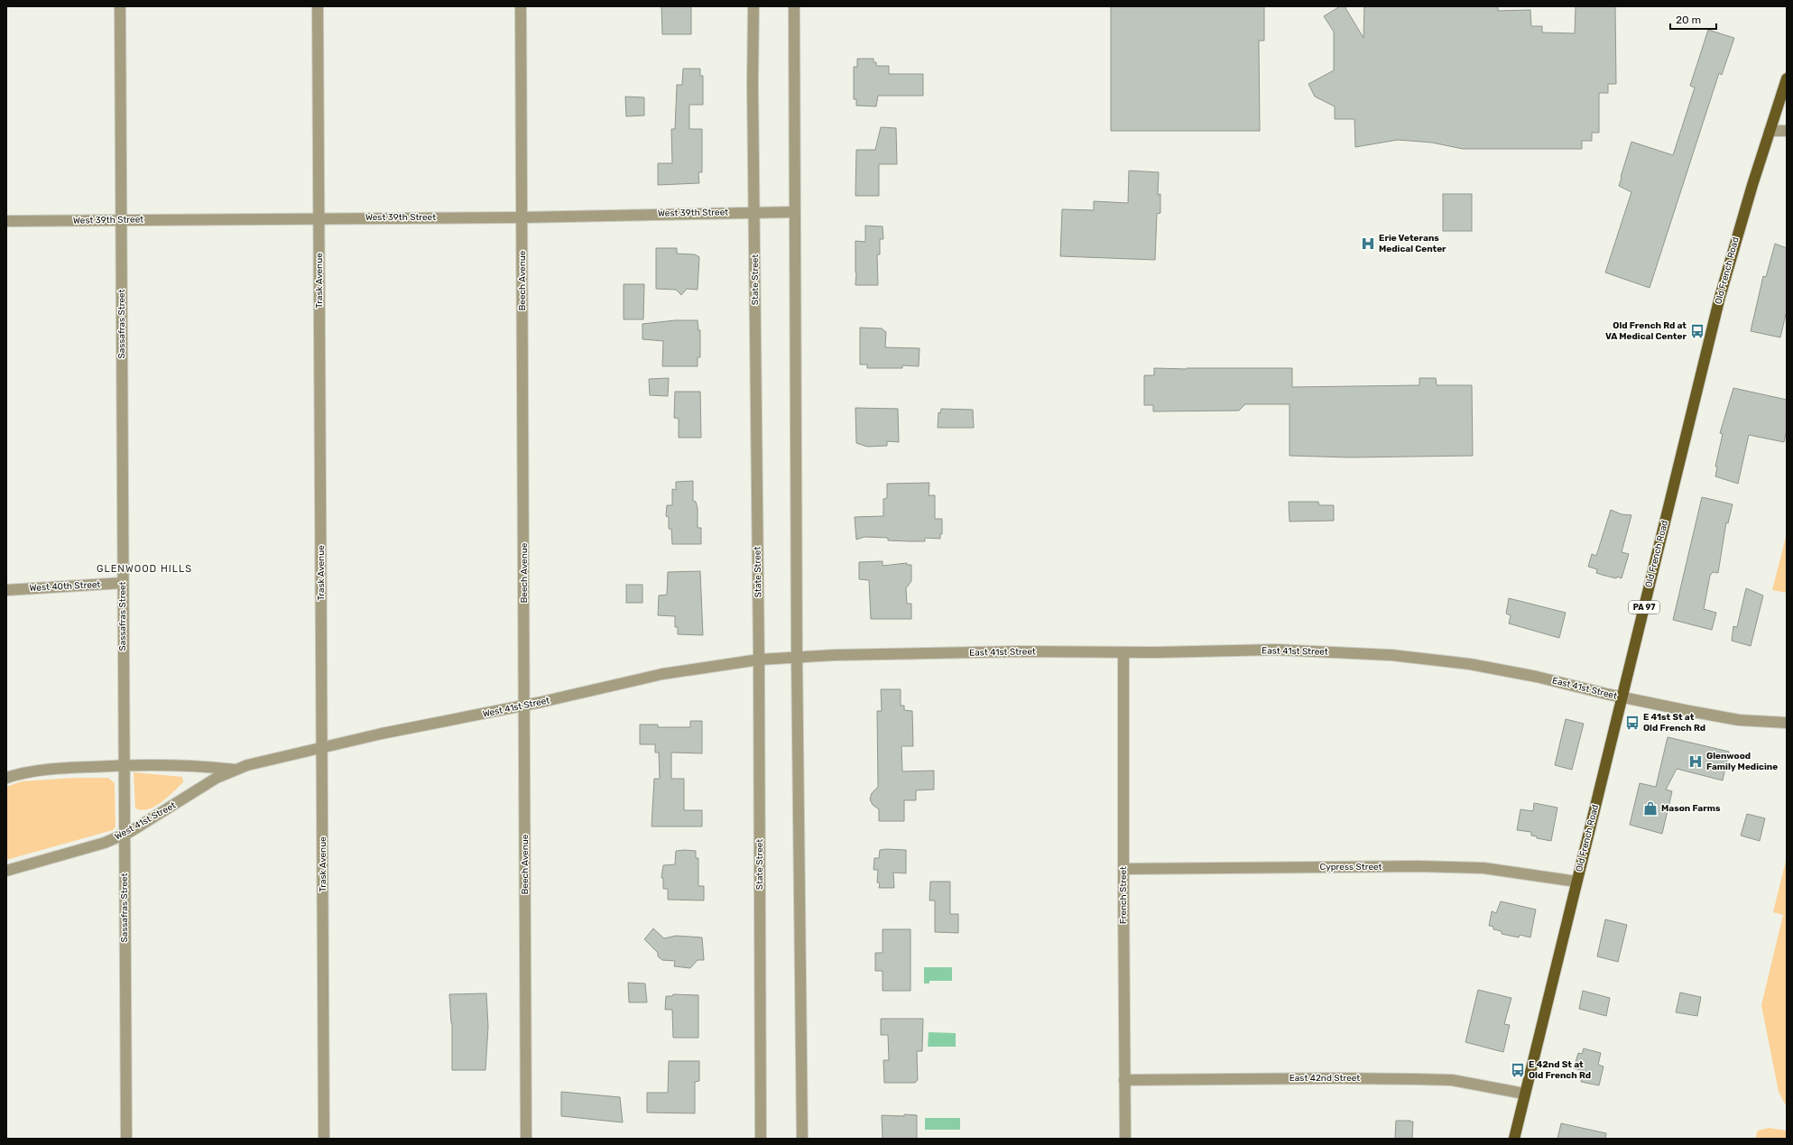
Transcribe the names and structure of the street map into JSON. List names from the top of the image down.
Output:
{
  "streets": {
    "main road": ["Old French Road", "PA 97"],
    "street": [
      "West 39th Street",
      "State Street",
      "Trask Avenue",
      "Beech Avenue",
      "Sassafras Street",
      "West 40th Street",
      "East 41st Street",
      "West 41st Street",
      "Cypress Street",
      "French Street",
      "East 42nd Street"
    ]
  },
  "crossings": [
    ["West 39th Street", "State Street"],
    ["West 39th Street", "Trask Avenue"],
    ["West 39th Street", "Beech Avenue"],
    ["West 39th Street", "Sassafras Street"],
    ["Old French Road", "East 41st Street"],
    ["Old French Road", "Cypress Street"],
    ["Old French Road", "East 42nd Street"],
    ["State Street", "West 41st Street"],
    ["Trask Avenue", "West 41st Street"],
    ["Beech Avenue", "West 41st Street"],
    ["Sassafras Street", "West 40th Street"],
    ["Sassafras Street", "West 41st Street"],
    ["East 41st Street", "West 41st Street"],
    ["East 41st Street", "French Street"],
    ["Cypress Street", "French Street"],
    ["French Street", "East 42nd Street"]
  ],
  "districts": ["GLENWOOD HILLS"],
  "places": {
    "hospital": ["Erie Veterans Medical Center", "Glenwood Family Medicine"],
    "bus stop": ["Old French Rd at VA Medical Center", "E 41st St at Old French Rd", "E 42nd St at Old French Rd"],
    "shop": ["Mason Farms"]
  },
  "scale_bar": "20 m"
}
